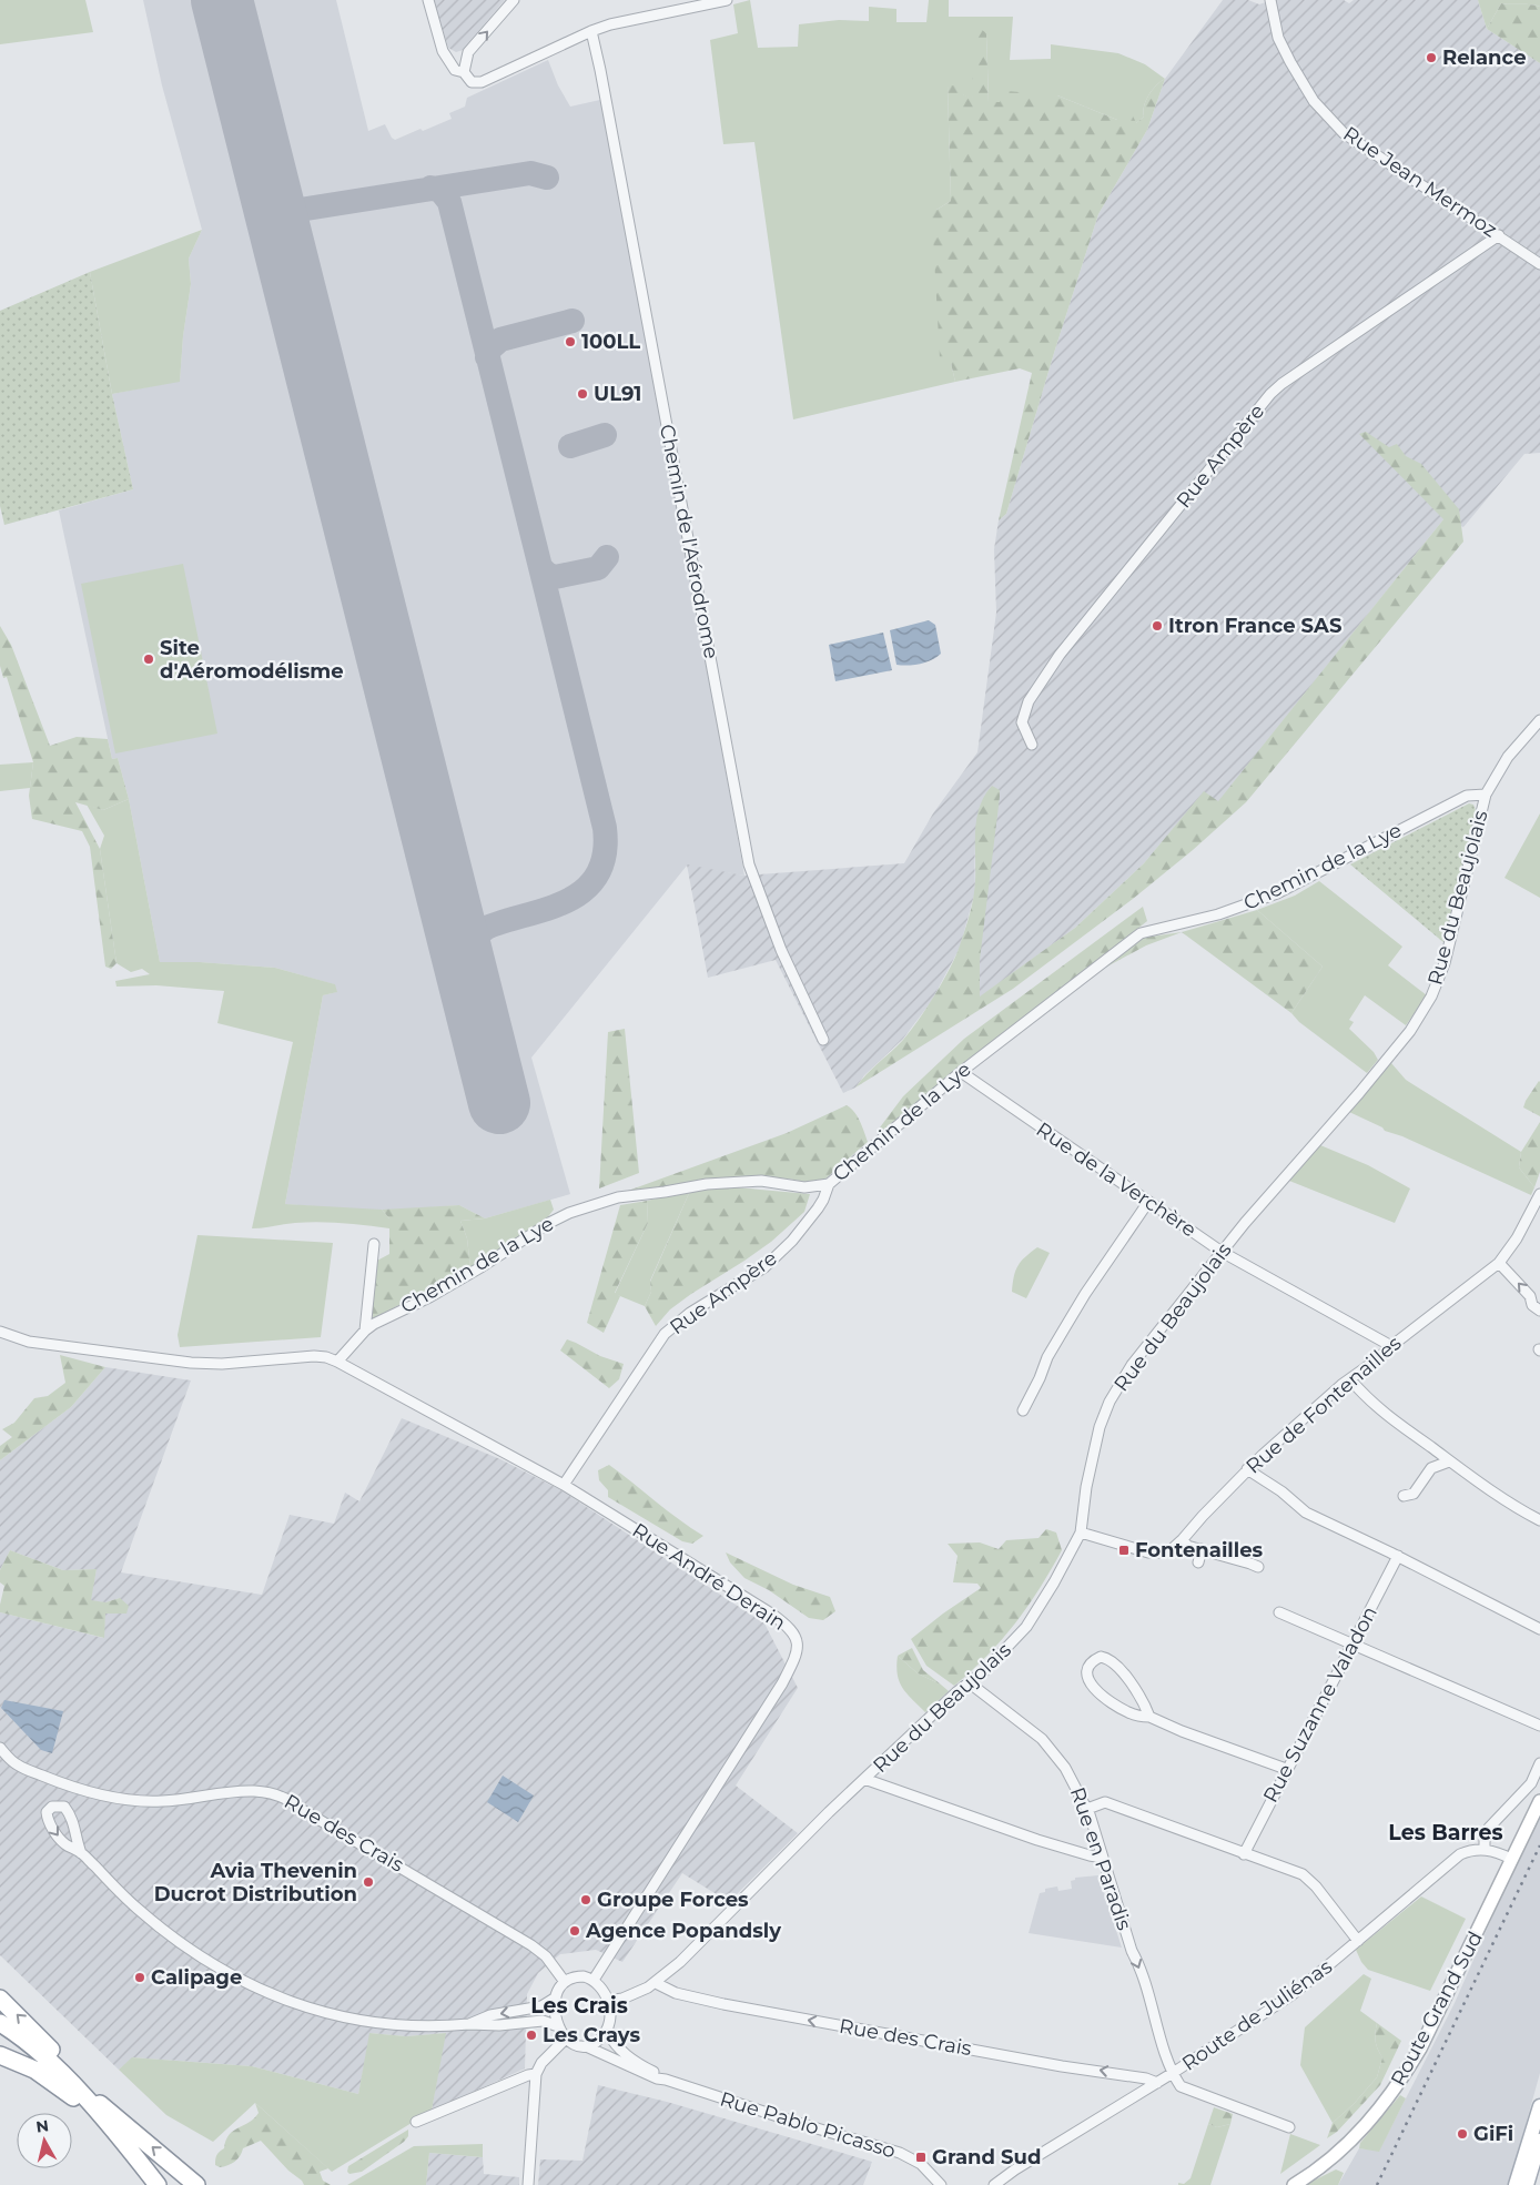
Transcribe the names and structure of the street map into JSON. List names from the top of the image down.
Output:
{
  "streets": {
    "main road": ["Route Grand Sud"],
    "street": [
      "Rue Jean Mermoz",
      "Rue Ampère",
      "Chemin de l'Aérodrome",
      "Chemin de la Lye",
      "Rue du Beaujolais",
      "Rue de la Verchère",
      "Rue de Fontenailles",
      "Rue André Derain",
      "Rue Suzanne Valadon",
      "Rue des Crais",
      "Rue en Paradis",
      "Route de Juliénas",
      "Rue Pablo Picasso"
    ]
  },
  "crossings": [
    ["Rue Jean Mermoz", "Rue Ampère"],
    ["Rue Ampère", "Chemin de la Lye"],
    ["Rue Ampère", "Rue André Derain"],
    ["Chemin de la Lye", "Rue du Beaujolais"],
    ["Chemin de la Lye", "Rue de la Verchère"],
    ["Chemin de la Lye", "Rue André Derain"],
    ["Rue du Beaujolais", "Rue de la Verchère"],
    ["Rue du Beaujolais", "Rue de Fontenailles"],
    ["Rue du Beaujolais", "Rue André Derain"],
    ["Rue du Beaujolais", "Rue des Crais"],
    ["Rue du Beaujolais", "Rue en Paradis"],
    ["Rue du Beaujolais", "Rue Pablo Picasso"],
    ["Rue de la Verchère", "Rue de Fontenailles"],
    ["Rue André Derain", "Rue des Crais"],
    ["Rue André Derain", "Rue Pablo Picasso"],
    ["Rue des Crais", "Route de Juliénas"],
    ["Rue des Crais", "Rue Pablo Picasso"],
    ["Rue en Paradis", "Route de Juliénas"]
  ],
  "one_way": ["Rue des Crais", "Rue en Paradis"],
  "districts": ["Les Barres", "Les Crais"],
  "places": {
    "other": [
      "Relance",
      "100LL",
      "UL91",
      "Itron France SAS",
      "Site d'Aéromodélisme",
      "Avia Thevenin Ducrot Distribution",
      "Groupe Forces",
      "Agence Popandsly",
      "Calipage",
      "Les Crays",
      "GiFi"
    ],
    "transit": ["Fontenailles", "Grand Sud"]
  },
  "north": "top"
}
